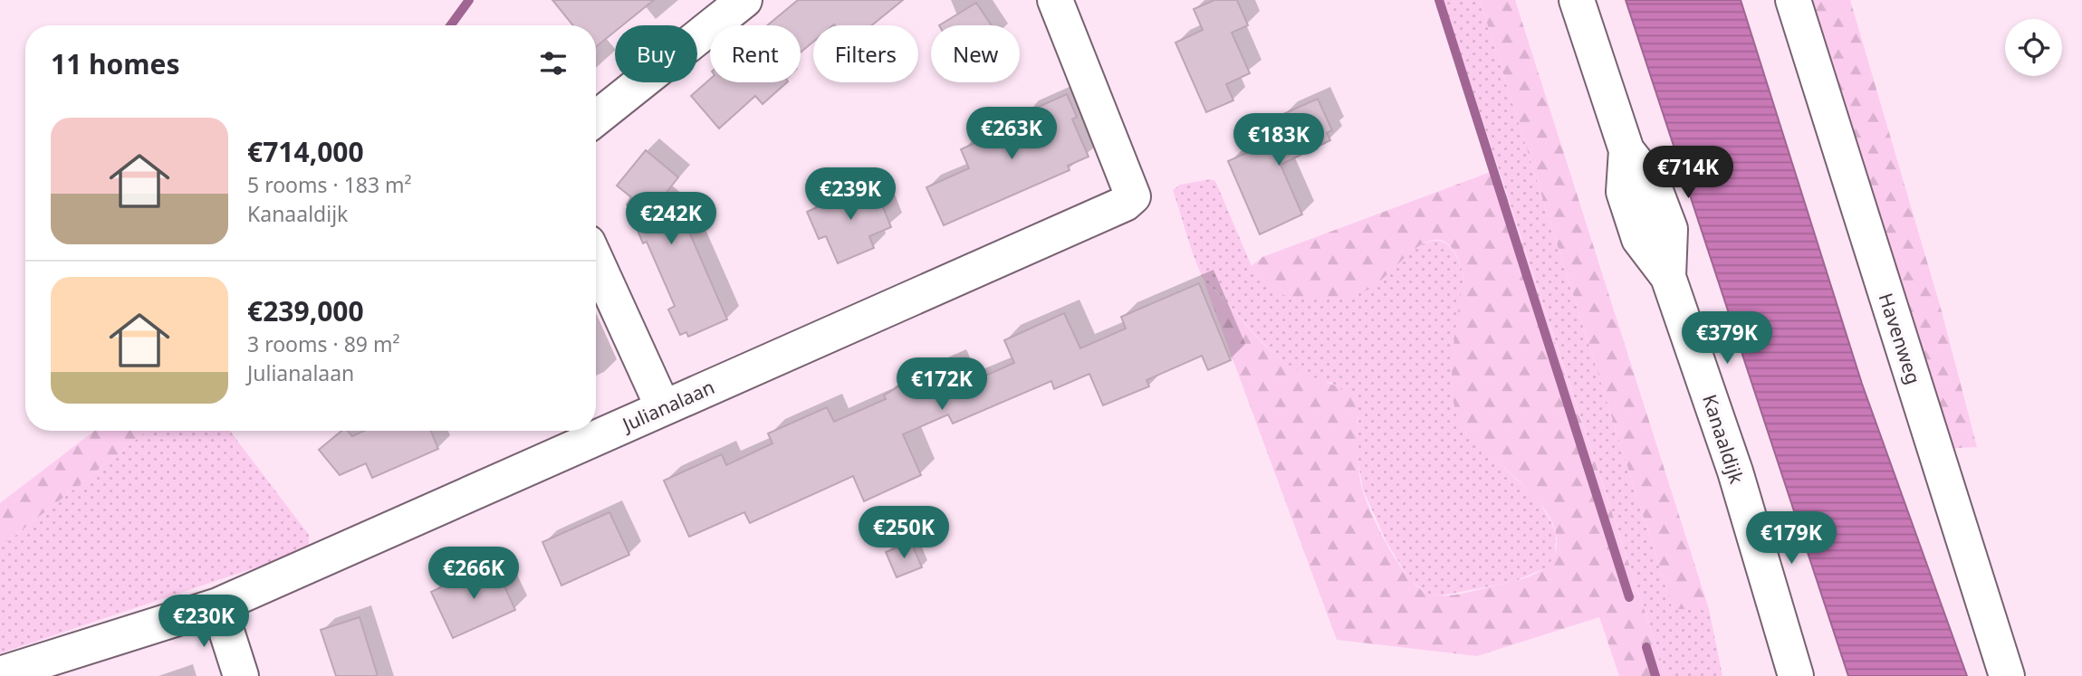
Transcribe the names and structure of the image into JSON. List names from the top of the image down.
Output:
{
  "streets": {
    "street": ["Havenweg", "Julianalaan", "Kanaaldijk"]
  },
  "page": {
    "chip": [
      "Buy",
      "Rent",
      "Filters",
      "New"
    ],
    "heading": "11 homes",
    "list": [
      {
        "name": "€714,000",
        "note": "5 rooms · 183 m² · Kanaaldijk"
      },
      {
        "name": "€239,000",
        "note": "3 rooms · 89 m² · Julianalaan"
      }
    ],
    "price": [
      "€263K",
      "€183K",
      "€714K",
      "€239K",
      "€242K",
      "€379K",
      "€172K",
      "€250K",
      "€179K",
      "€266K",
      "€230K"
    ]
  }
}
